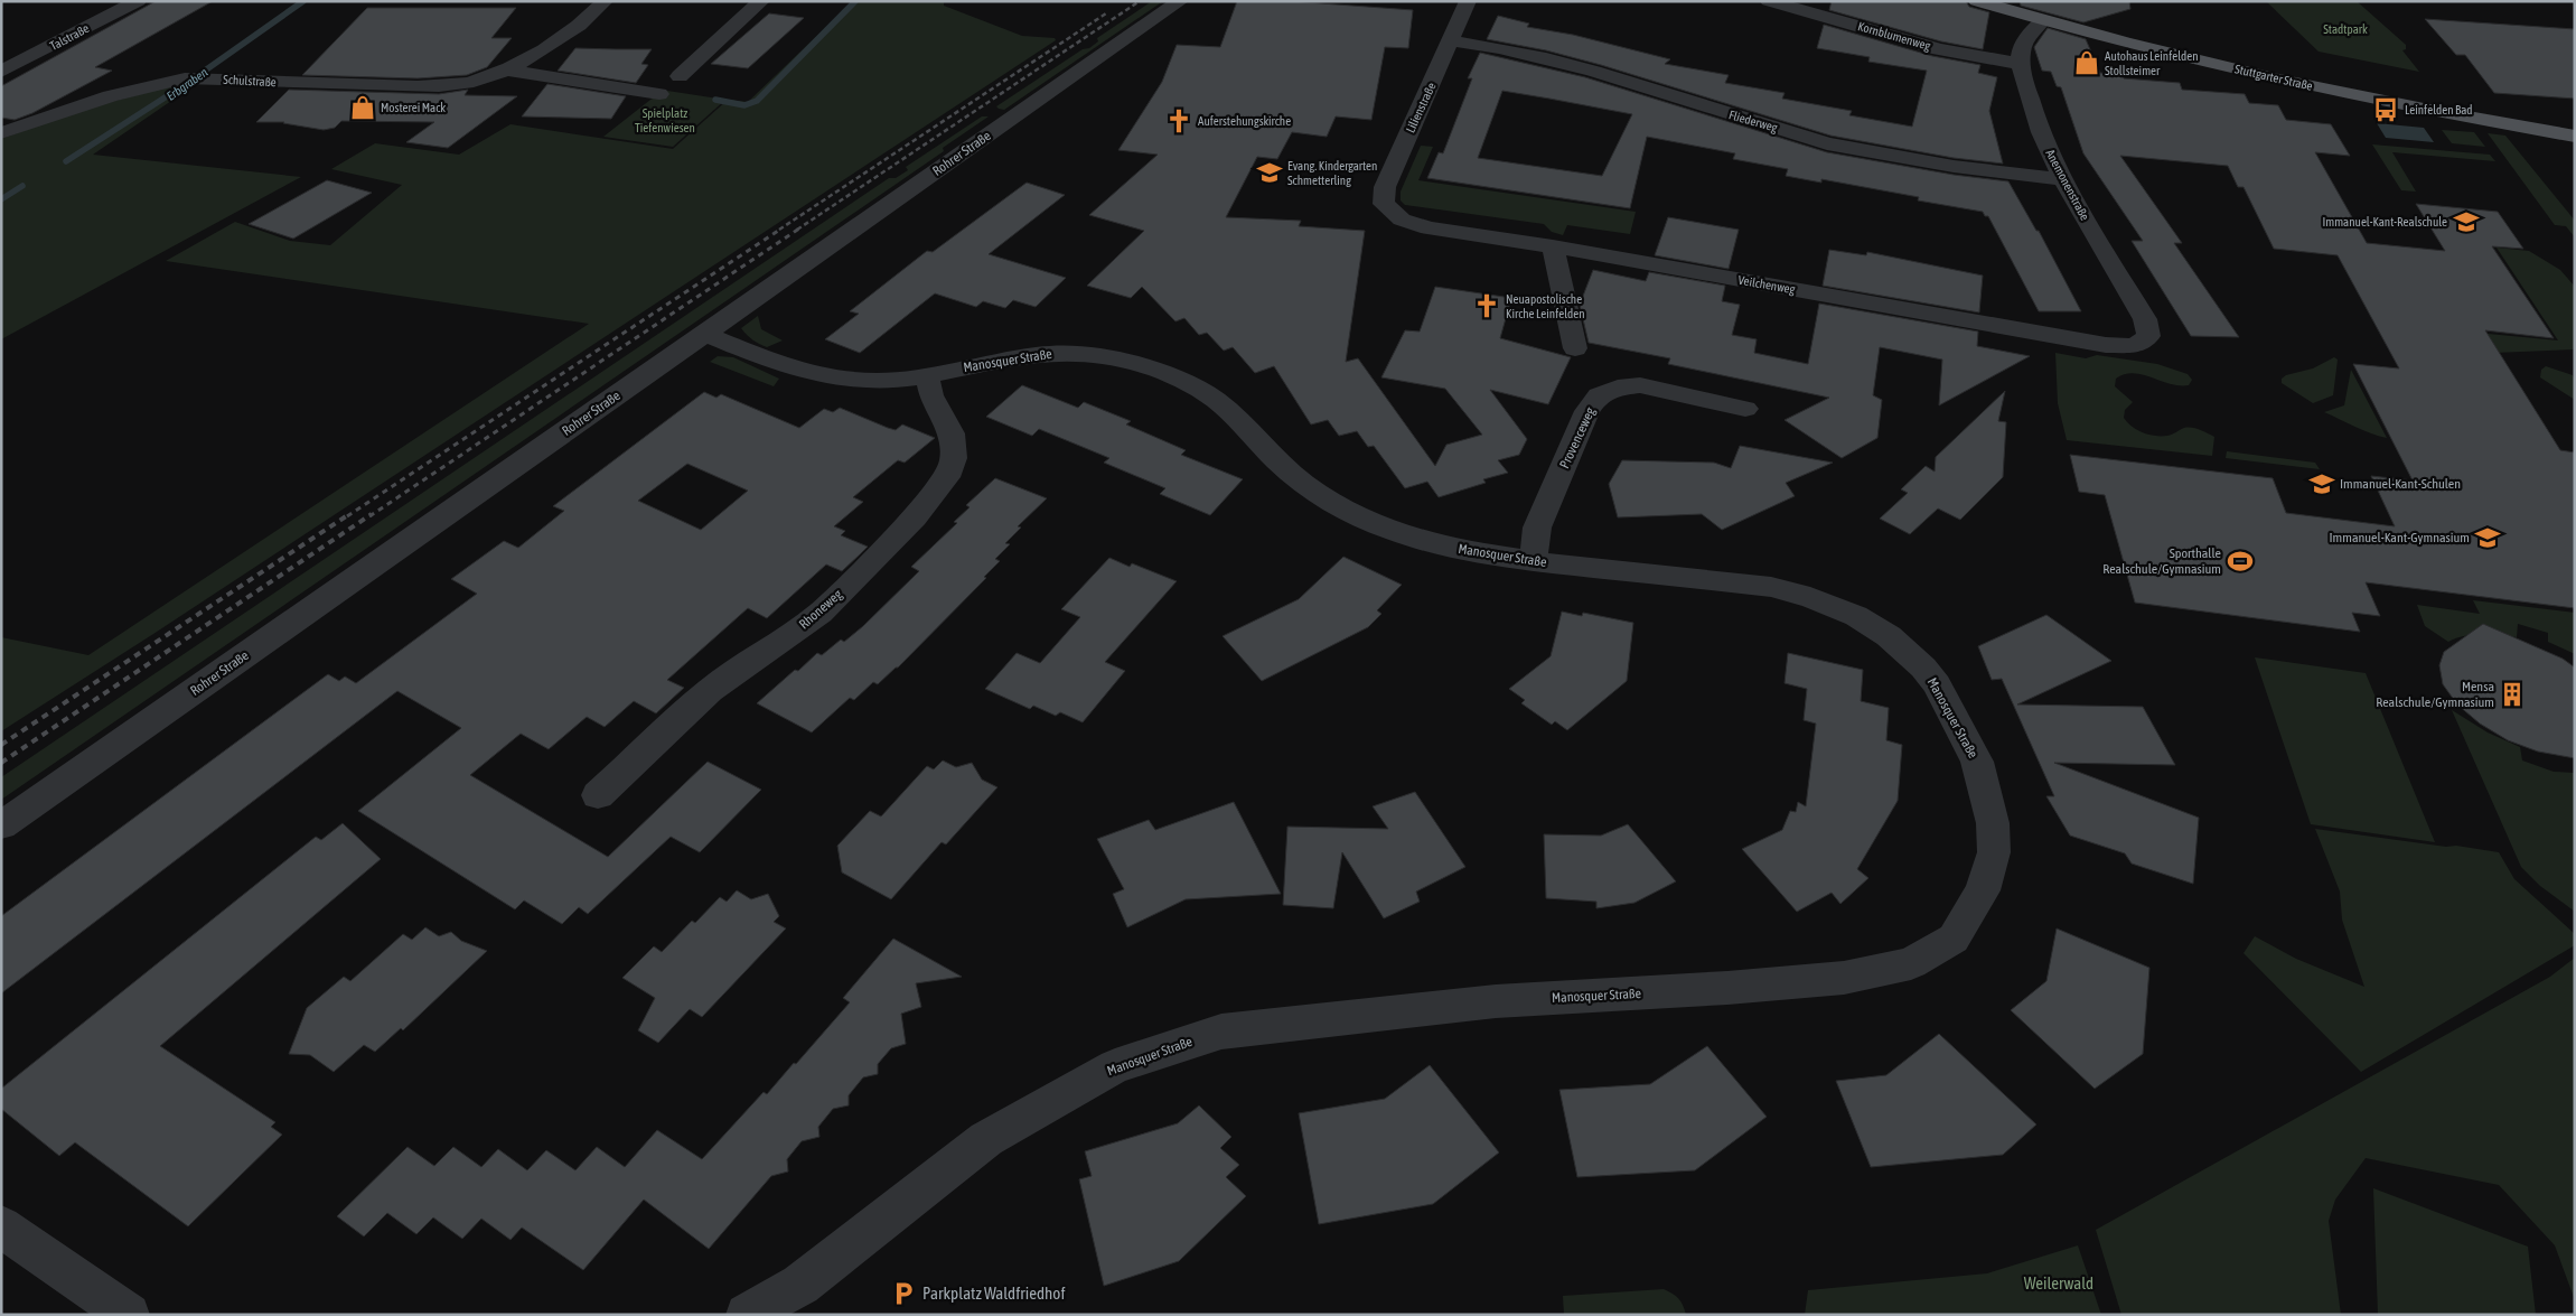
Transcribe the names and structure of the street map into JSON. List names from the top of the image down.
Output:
{
  "streets": {
    "main road": ["Stuttgarter Straße"],
    "street": [
      "Kornblumenweg",
      "Talstraße",
      "Schulstraße",
      "Lilienstraße",
      "Fliederweg",
      "Rohrer Straße",
      "Anemonenstraße",
      "Veilchenweg",
      "Manosquer Straße",
      "Provenceweg",
      "Rhoneweg"
    ]
  },
  "crossings": [
    ["Kornblumenweg", "Anemonenstraße"],
    ["Stuttgarter Straße", "Anemonenstraße"],
    ["Lilienstraße", "Fliederweg"],
    ["Lilienstraße", "Veilchenweg"],
    ["Fliederweg", "Anemonenstraße"],
    ["Rohrer Straße", "Manosquer Straße"],
    ["Anemonenstraße", "Veilchenweg"],
    ["Manosquer Straße", "Provenceweg"],
    ["Manosquer Straße", "Rhoneweg"]
  ],
  "water": ["Erbgraben"],
  "parks": ["Stadtpark", "Spielplatz Tiefenwiesen", "Weilerwald"],
  "places": {
    "shop": ["Autohaus Leinfelden Stollsteimer", "Mosterei Mack"],
    "bus stop": ["Leinfelden Bad"],
    "church": ["Auferstehungskirche", "Neuapostolische Kirche Leinfelden"],
    "school or university": [
      "Evang. Kindergarten Schmetterling",
      "Immanuel-Kant-Realschule",
      "Immanuel-Kant-Schulen",
      "Immanuel-Kant-Gymnasium"
    ],
    "sports": ["Sporthalle Realschule/Gymnasium"],
    "building": ["Mensa Realschule/Gymnasium"],
    "parking": ["Parkplatz Waldfriedhof"]
  }
}
